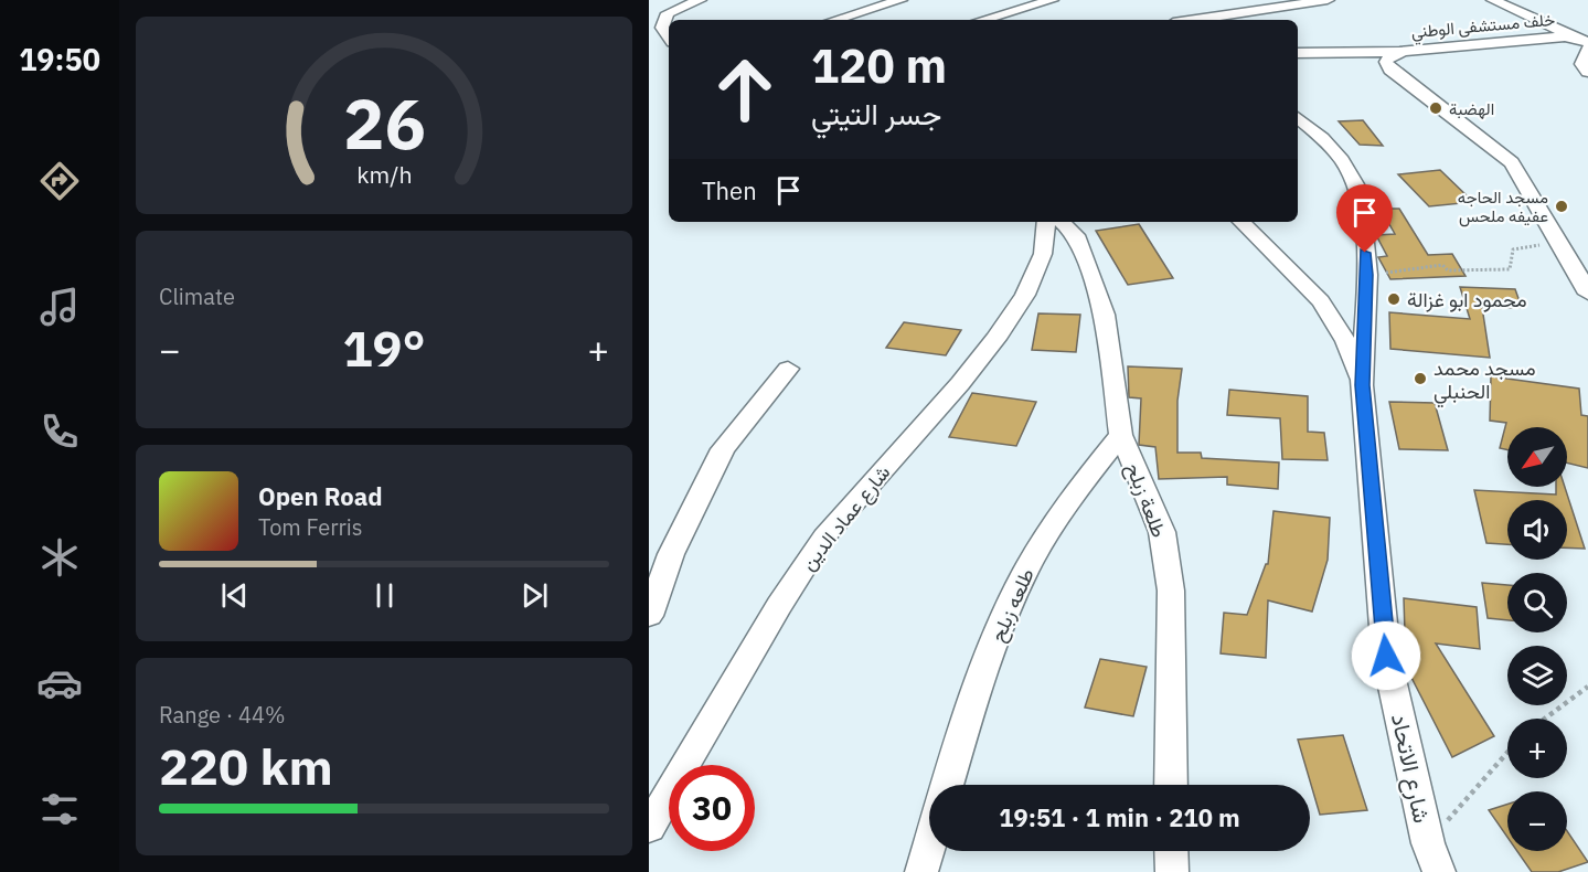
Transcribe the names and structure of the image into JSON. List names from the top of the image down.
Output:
{
  "streets": {
    "street": [
      "خلف مستشفى الوطني",
      "طلعة زبلح",
      "شارع عماد الدين",
      "طلعه زبلح",
      "شارع الاتحاد"
    ]
  },
  "crossings": [
    ["طلعة زبلح", "طلعه زبلح"]
  ],
  "places": [
    "الهضبة",
    "مسجد الحاجه عفيفه ملحس",
    "محمود ابو غزالة",
    "مسجد محمد الحنبلي"
  ],
  "north": "bottom left",
  "page": {
    "tabs": "19:50",
    "turn": ["120 m", "جسر التيتي"],
    "then": "Then",
    "tile": [
      "Climate",
      ["Range · 44%", "220 km"]
    ],
    "heat": ["−", "19°", "+"],
    "map_buttons": ["+", "−"],
    "song": ["Open Road", "Tom Ferris"],
    "limit": "30",
    "trip": "19:51 · 1 min · 210 m",
    "gauge": ["26", "km/h"]
  }
}
